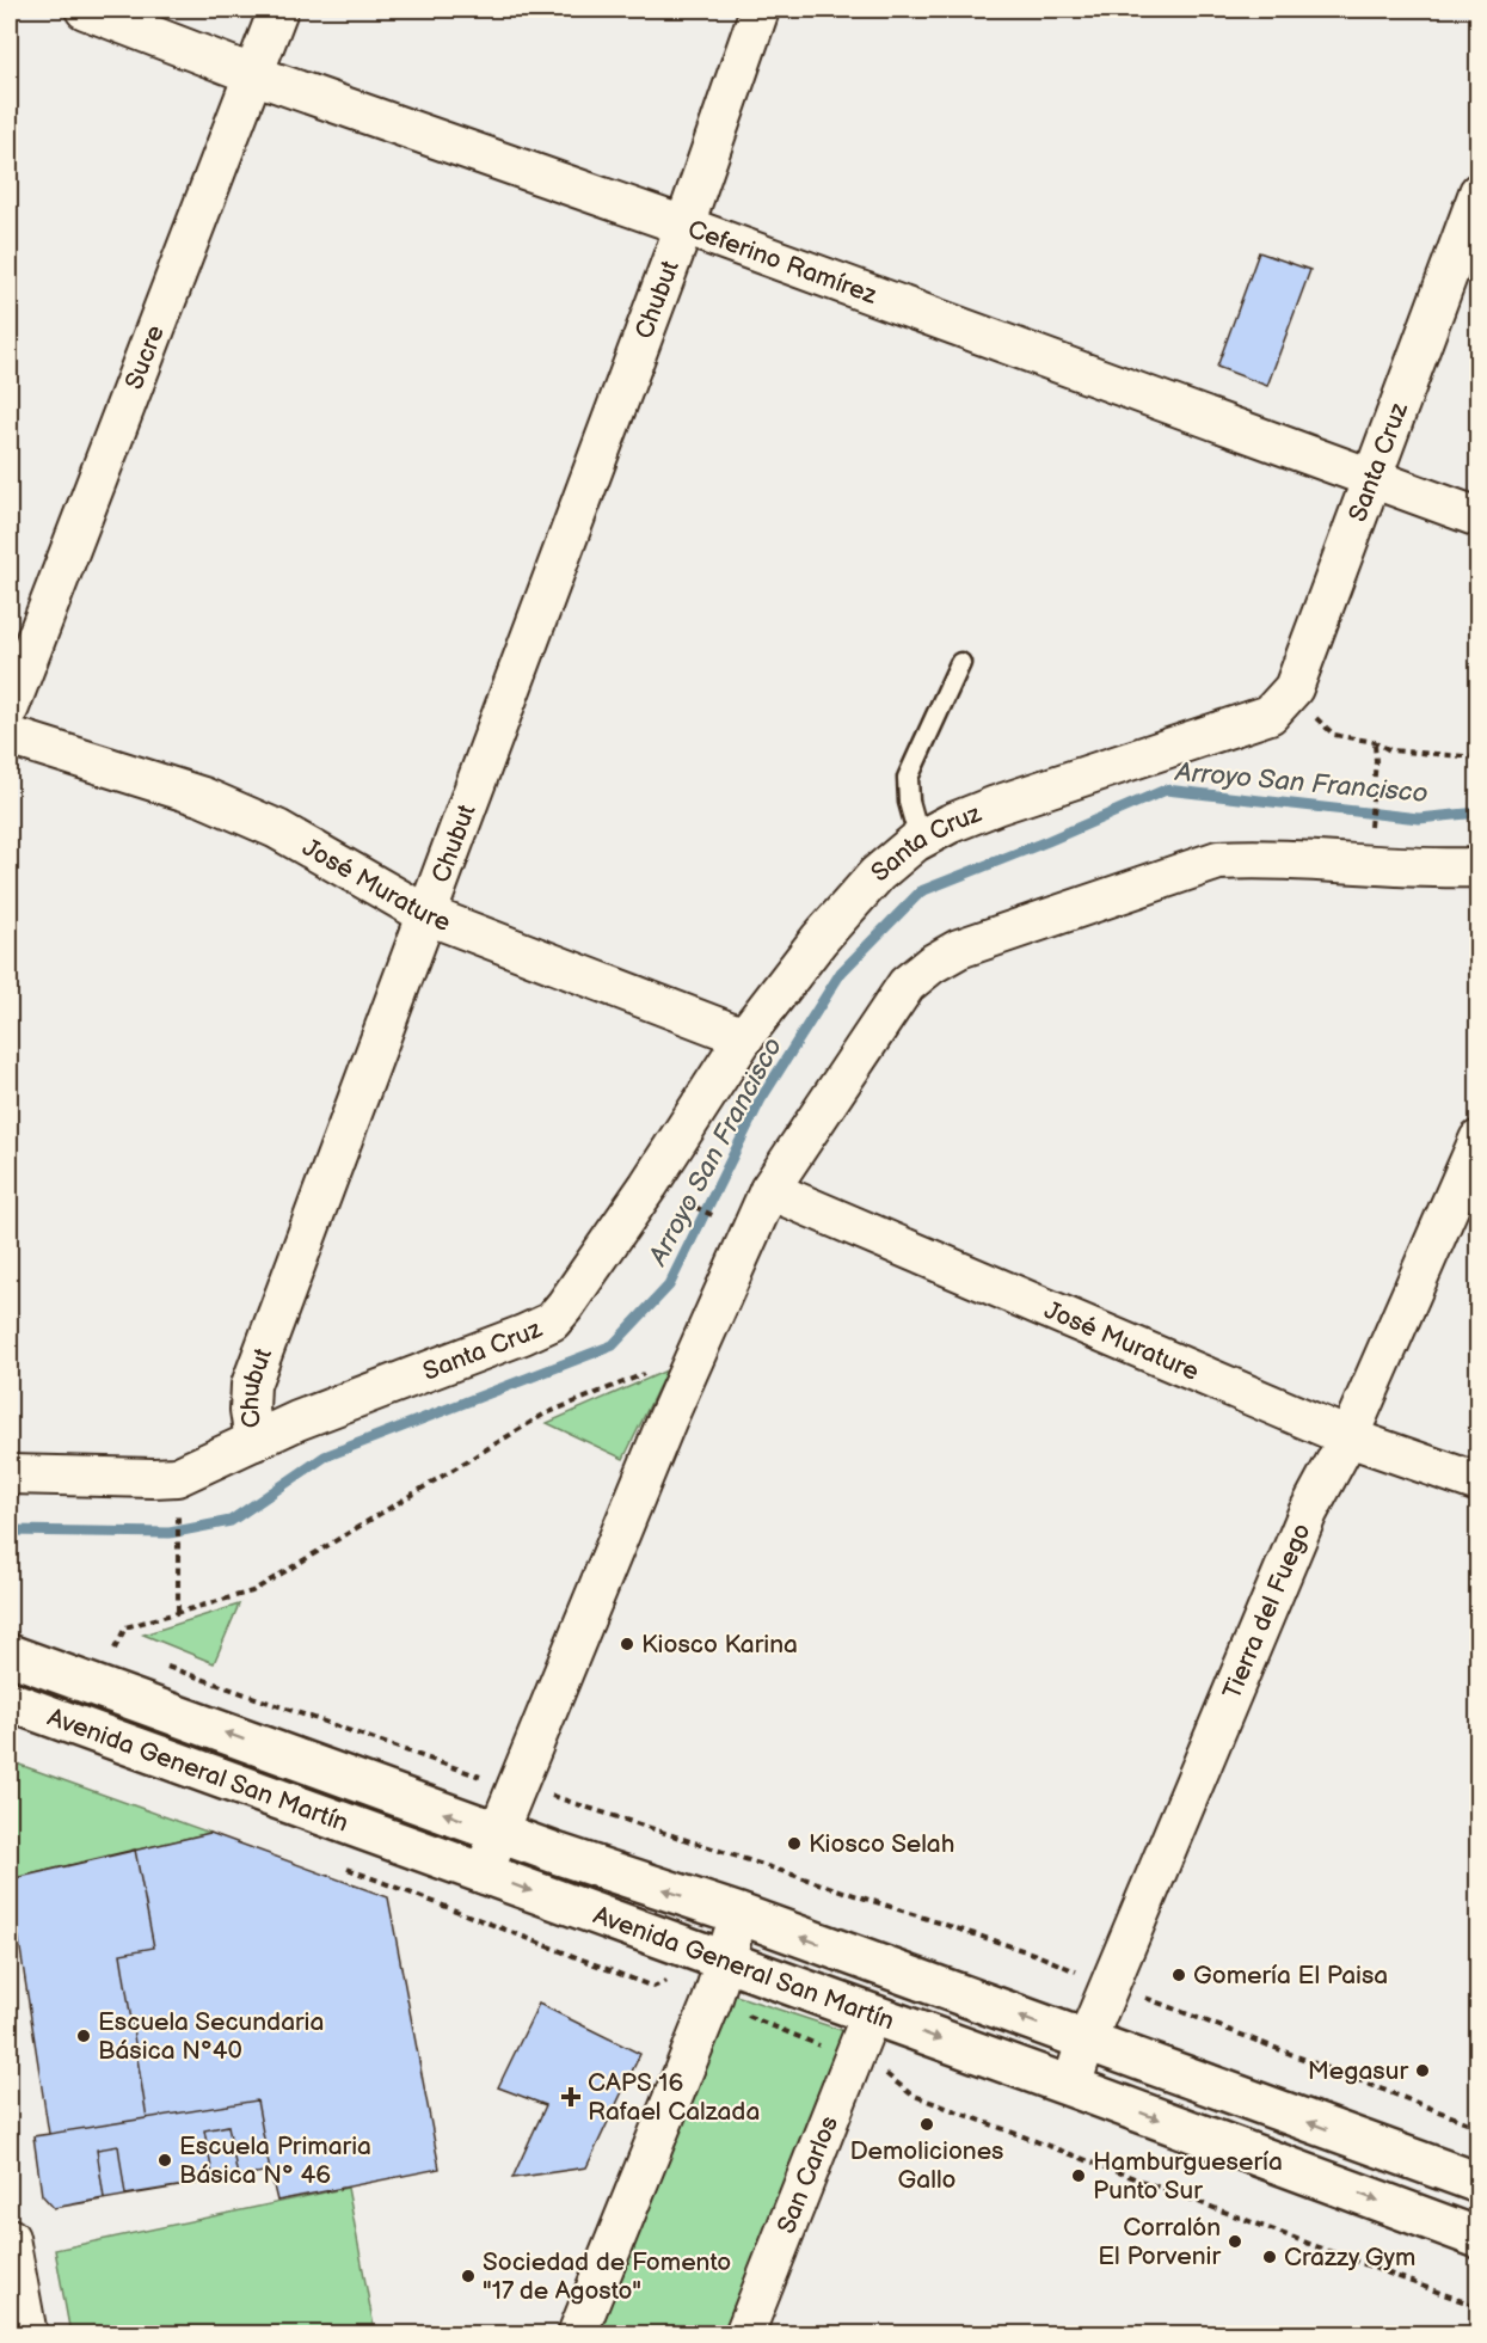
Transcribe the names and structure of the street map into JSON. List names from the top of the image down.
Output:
{
  "streets": {
    "main road": ["Avenida General San Martín"],
    "street": [
      "Ceferino Ramírez",
      "Chubut",
      "Sucre",
      "Santa Cruz",
      "José Murature",
      "Tierra del Fuego",
      "San Carlos"
    ]
  },
  "crossings": [
    ["Ceferino Ramírez", "Chubut"],
    ["Ceferino Ramírez", "Sucre"],
    ["Ceferino Ramírez", "Santa Cruz"],
    ["Chubut", "Santa Cruz"],
    ["Chubut", "José Murature"],
    ["Santa Cruz", "José Murature"],
    ["José Murature", "Tierra del Fuego"],
    ["Tierra del Fuego", "Avenida General San Martín"],
    ["Avenida General San Martín", "San Carlos"]
  ],
  "water": ["Arroyo San Francisco"],
  "places": {
    "other": [
      "Kiosco Karina",
      "Kiosco Selah",
      "Gomería El Paisa",
      "Escuela Secundaria Básica N°40",
      "Megasur",
      "Demoliciones Gallo",
      "Escuela Primaria Básica N° 46",
      "Hamburguesería Punto Sur",
      "Corralón El Porvenir",
      "Crazzy Gym",
      "Sociedad de Fomento \"17 de Agosto\""
    ],
    "health": ["CAPS 16 Rafael Calzada"]
  }
}
